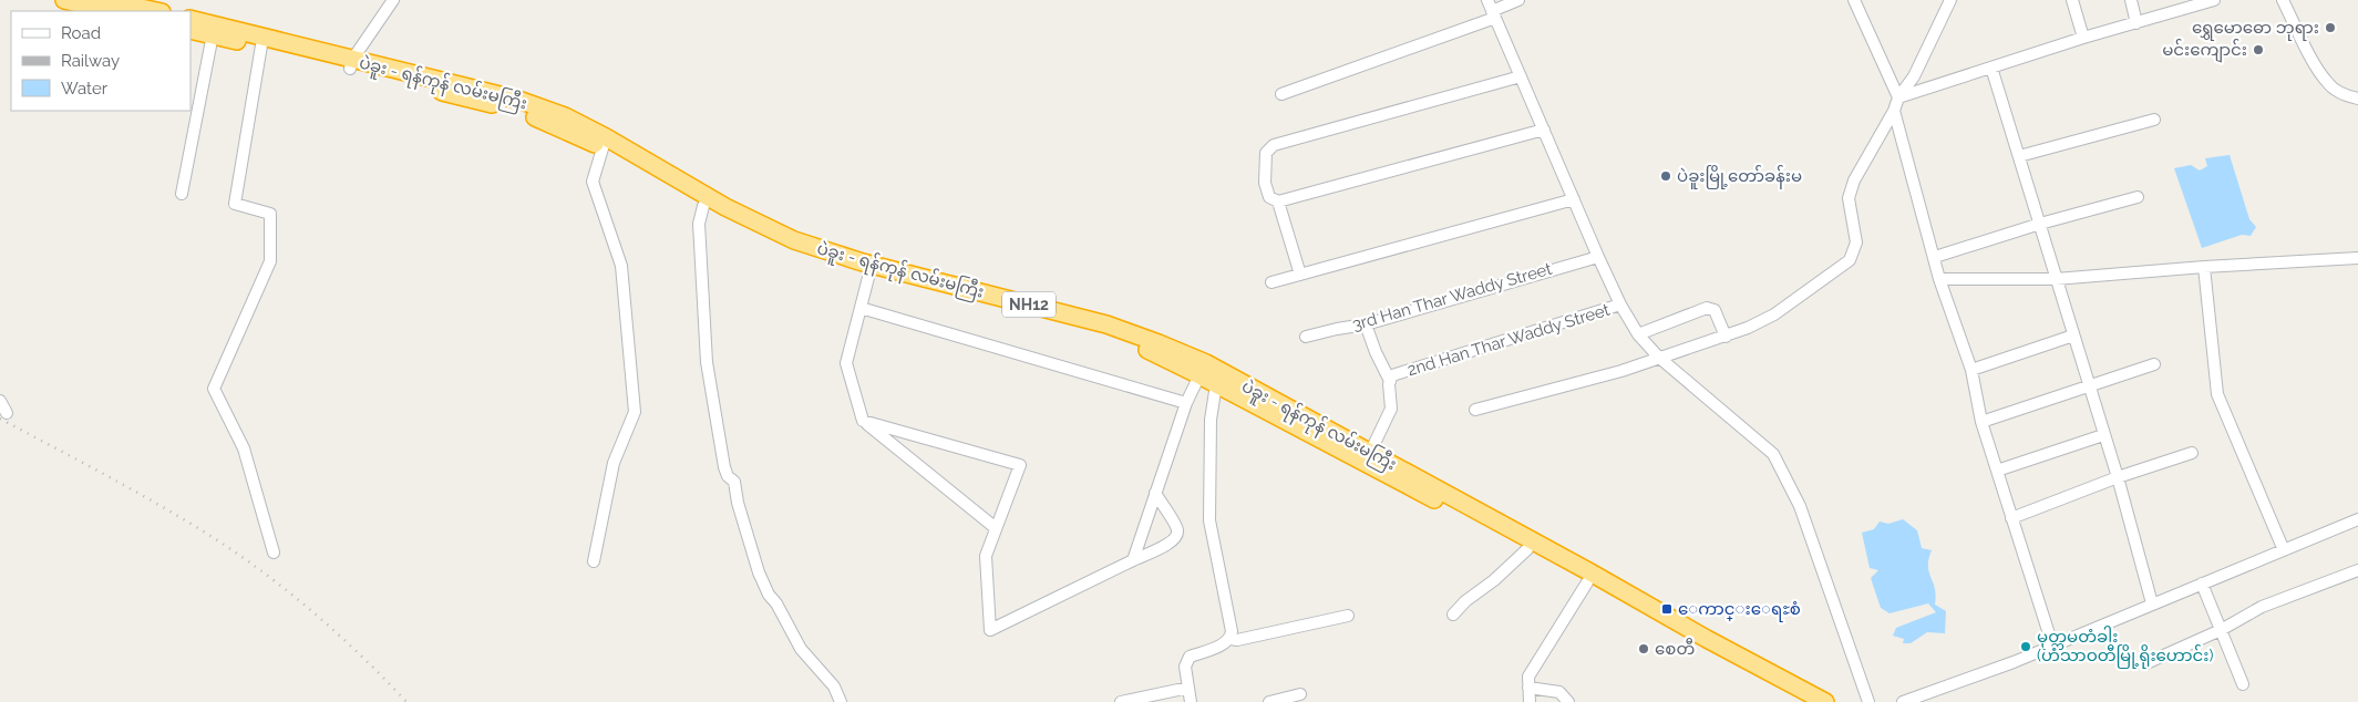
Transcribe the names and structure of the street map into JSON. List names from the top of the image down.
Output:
{
  "streets": {
    "highway": ["ပဲခူး - ရန်ကုန် လမ်းမကြီး", "NH12"],
    "street": ["3rd Han Thar Waddy Street", "2nd Han Thar Waddy Street"]
  },
  "crossings": [
    ["ပဲခူး - ရန်ကုန် လမ်းမကြီး", "2nd Han Thar Waddy Street"]
  ],
  "places": {
    "other": [
      "ရွှေမောဓော ဘုရား",
      "မင်းကျောင်း",
      "ပဲခူးမြို့တော်ခန်းမ",
      "မုတ္တမတံခါး (ဟံသာဝတီမြို့ရိုးဟောင်း)",
      "စေတီ"
    ],
    "transit": ["ေကာင္းေရႊစံ"]
  },
  "legend": ["Road", "Railway", "Water"]
}
